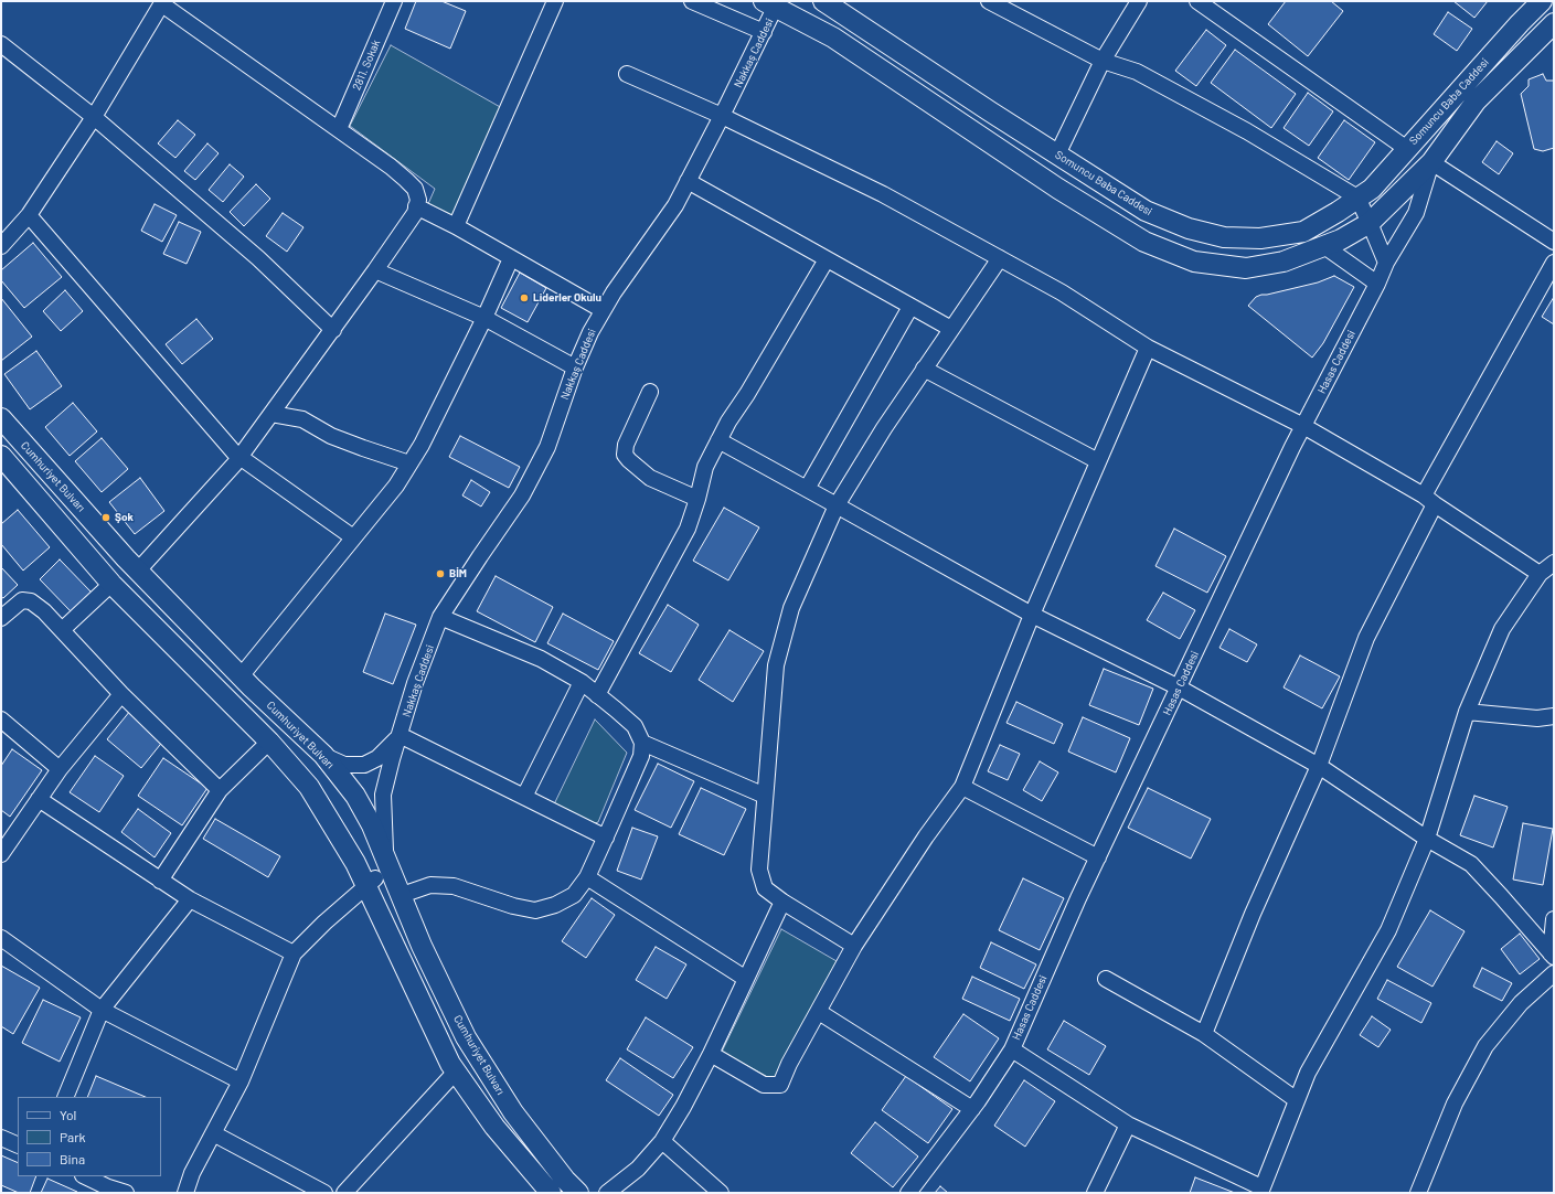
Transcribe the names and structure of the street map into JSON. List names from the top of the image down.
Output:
{
  "streets": {
    "main road": ["Somuncu Baba Caddesi", "Cumhuriyet Bulvarı"],
    "street": ["Nakkaş Caddesi", "2811. Sokak", "Hasas Caddesi"]
  },
  "crossings": [
    ["Nakkaş Caddesi", "Cumhuriyet Bulvarı"]
  ],
  "places": ["Liderler Okulu", "Şok", "BİM"],
  "legend": ["Yol", "Park", "Bina"]
}
